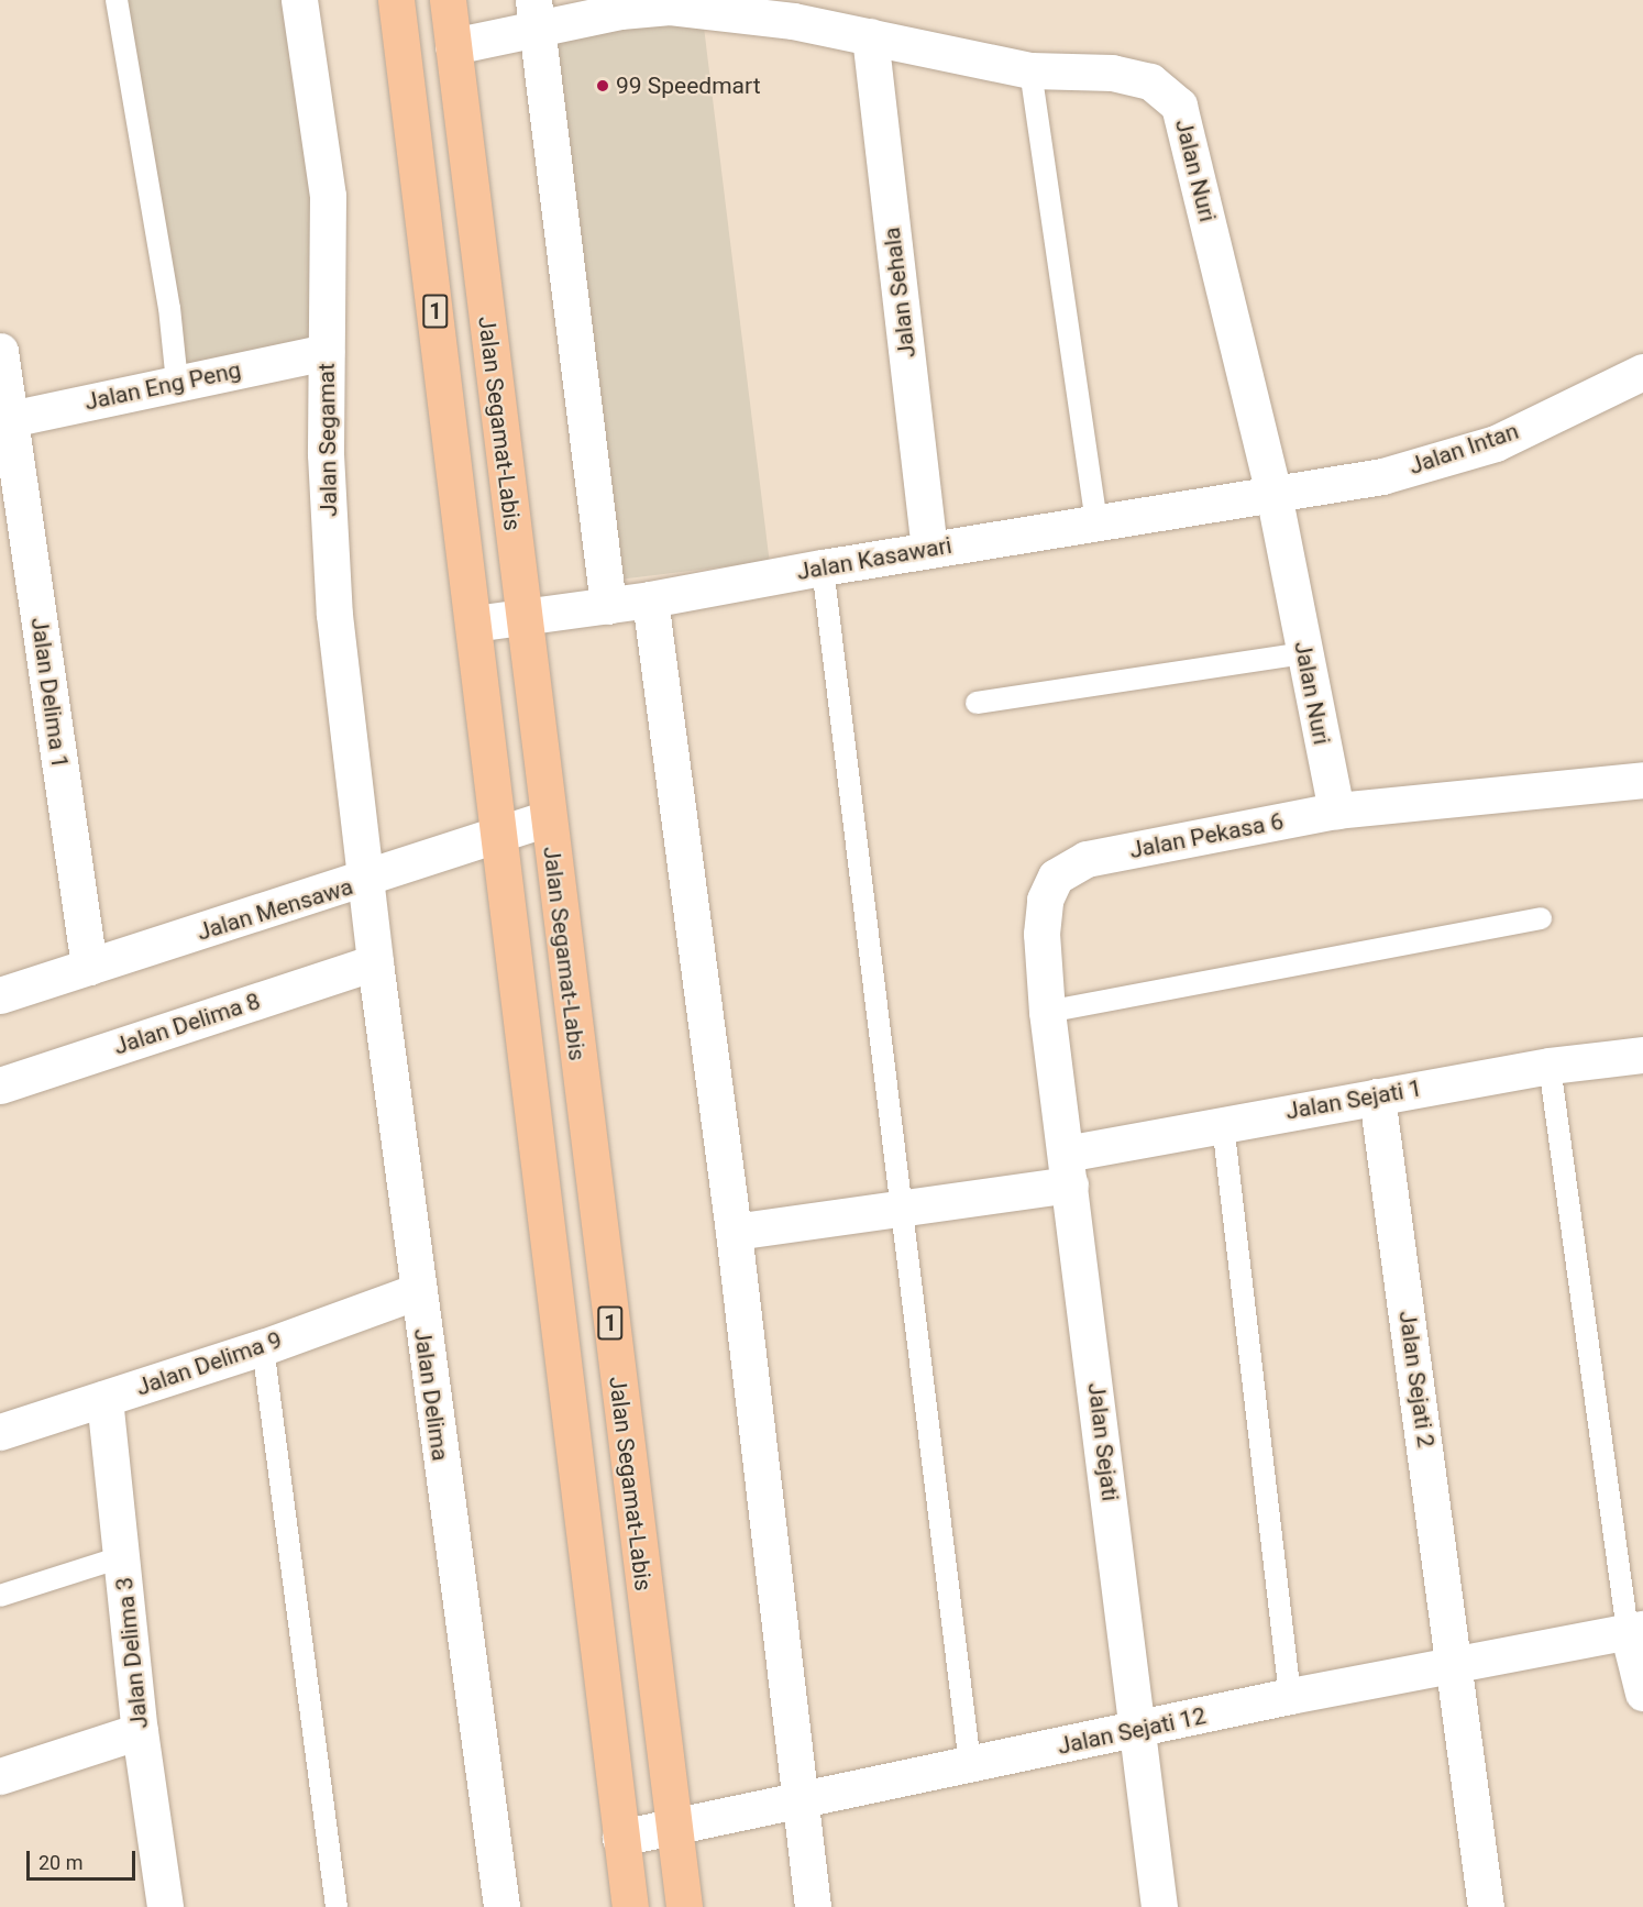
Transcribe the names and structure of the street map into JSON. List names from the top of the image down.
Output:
{
  "streets": {
    "highway": ["1", "Jalan Segamat-Labis"],
    "street": [
      "Jalan Nuri",
      "Jalan Sehala",
      "Jalan Eng Peng",
      "Jalan Segamat",
      "Jalan Intan",
      "Jalan Kasawari",
      "Jalan Delima 1",
      "Jalan Pekasa 6",
      "Jalan Mensawa",
      "Jalan Delima 8",
      "Jalan Sejati 1",
      "Jalan Delima 9",
      "Jalan Sejati 2",
      "Jalan Delima",
      "Jalan Sejati",
      "Jalan Delima 3",
      "Jalan Sejati 12"
    ]
  },
  "crossings": [
    ["Jalan Nuri", "Jalan Sehala"],
    ["Jalan Nuri", "Jalan Segamat-Labis"],
    ["Jalan Nuri", "Jalan Intan"],
    ["Jalan Nuri", "Jalan Kasawari"],
    ["Jalan Nuri", "Jalan Pekasa 6"],
    ["Jalan Sehala", "Jalan Kasawari"],
    ["Jalan Eng Peng", "Jalan Segamat"],
    ["Jalan Eng Peng", "Jalan Delima 1"],
    ["Jalan Segamat-Labis", "Jalan Kasawari"],
    ["Jalan Segamat-Labis", "Jalan Mensawa"],
    ["Jalan Segamat-Labis", "Jalan Sejati 12"],
    ["Jalan Segamat", "Jalan Mensawa"],
    ["Jalan Segamat", "Jalan Delima"],
    ["Jalan Intan", "Jalan Kasawari"],
    ["Jalan Delima 1", "Jalan Mensawa"],
    ["Jalan Pekasa 6", "Jalan Sejati 1"],
    ["Jalan Pekasa 6", "Jalan Sejati"],
    ["Jalan Mensawa", "Jalan Delima"],
    ["Jalan Delima 8", "Jalan Delima"],
    ["Jalan Sejati 1", "Jalan Sejati 2"],
    ["Jalan Sejati 1", "Jalan Sejati"],
    ["Jalan Delima 9", "Jalan Delima"],
    ["Jalan Delima 9", "Jalan Delima 3"],
    ["Jalan Sejati 2", "Jalan Sejati 12"],
    ["Jalan Sejati", "Jalan Sejati 12"]
  ],
  "places": ["99 Speedmart"],
  "scale_bar": "20 m"
}
